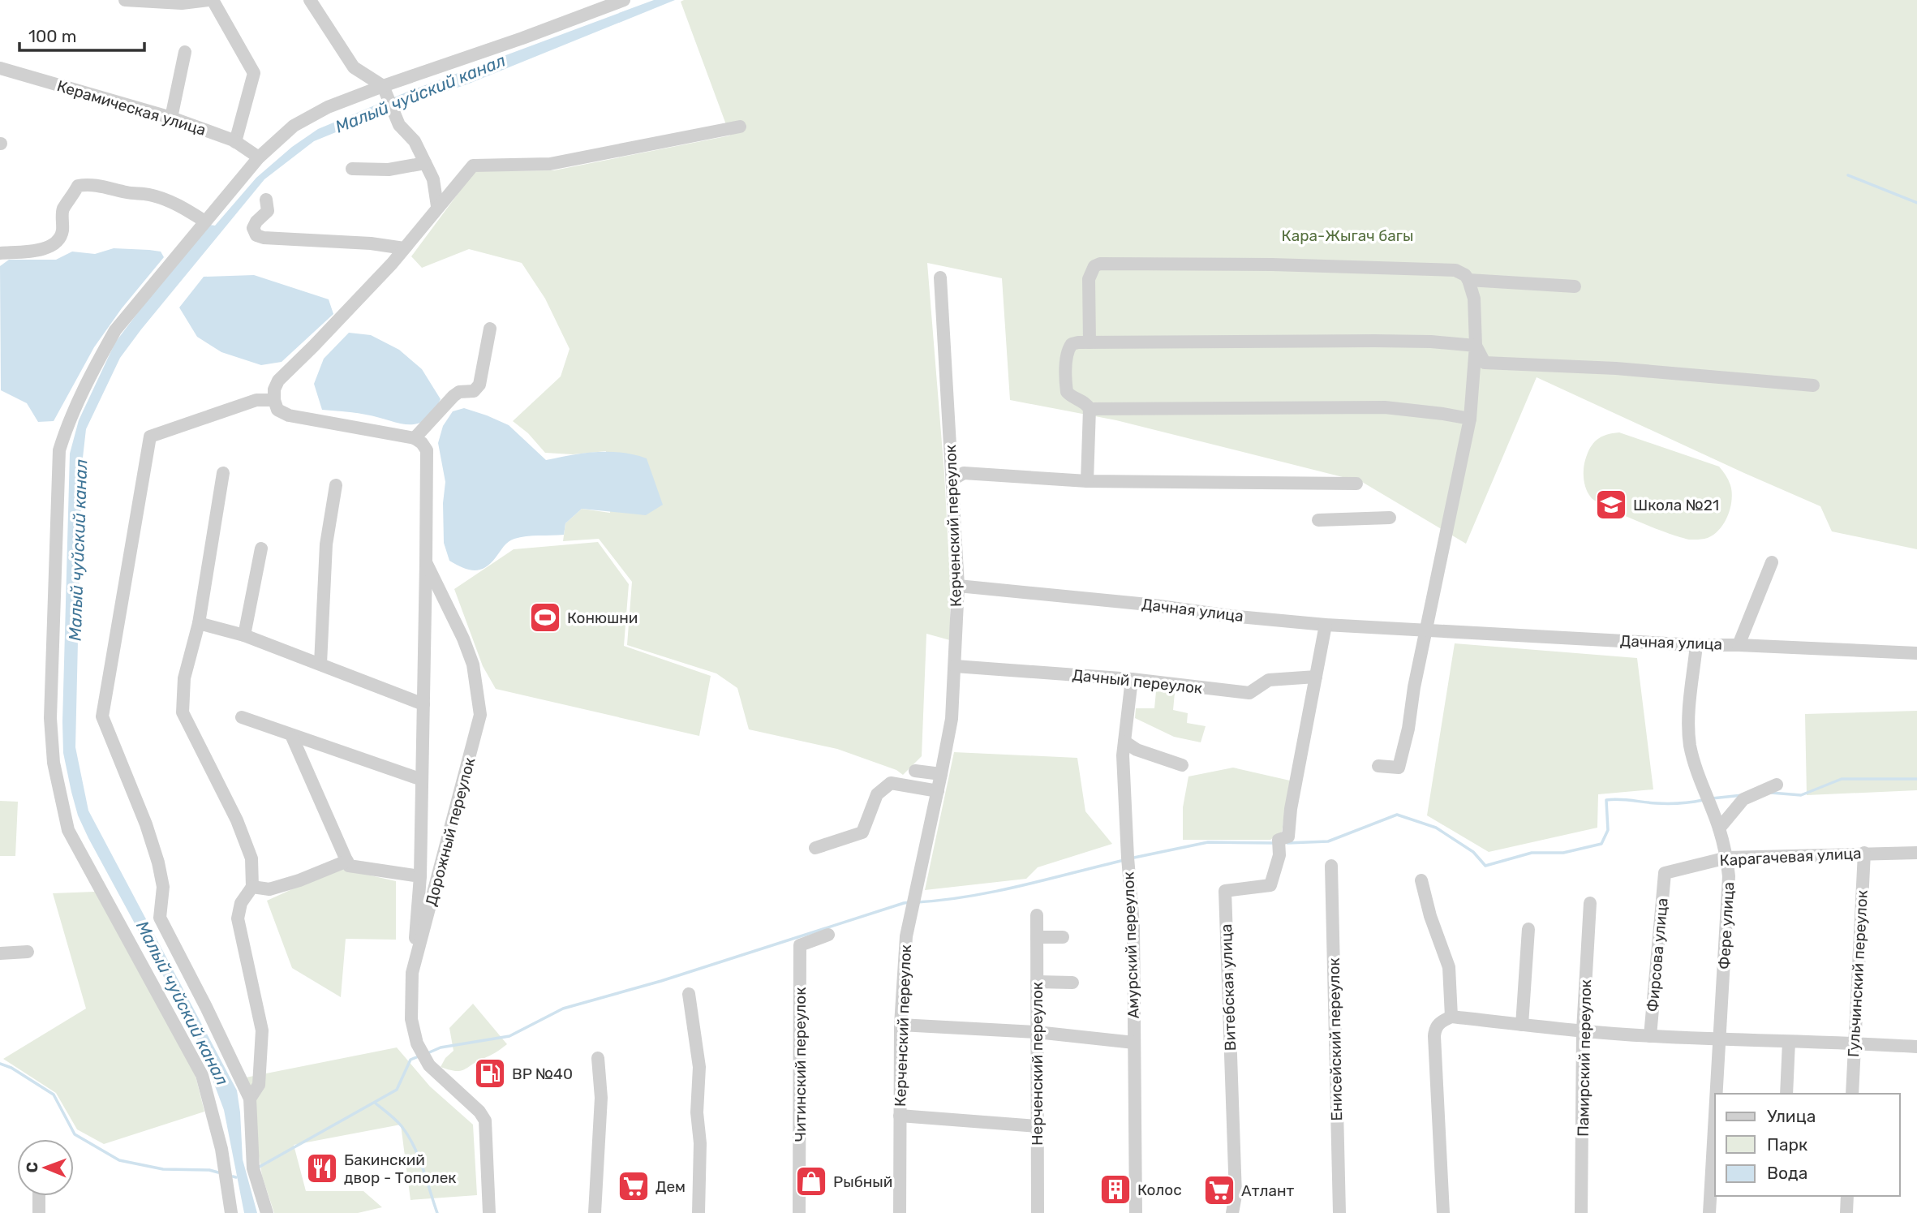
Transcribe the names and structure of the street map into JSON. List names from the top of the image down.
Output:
{
  "streets": {
    "street": [
      "Керамическая улица",
      "Керченский переулок",
      "Дачная улица",
      "Дачный переулок",
      "Дорожный переулок",
      "Карагачевая улица",
      "Фере улица",
      "Амурский переулок",
      "Фирсова улица",
      "Гульчинский переулок",
      "Витебская улица",
      "Енисейский переулок",
      "Памирский переулок",
      "Нерченский переулок",
      "Читинский переулок"
    ]
  },
  "crossings": [
    ["Керченский переулок", "Дачная улица"],
    ["Керченский переулок", "Дачный переулок"],
    ["Дачная улица", "Фере улица"],
    ["Дачный переулок", "Амурский переулок"],
    ["Дачный переулок", "Витебская улица"],
    ["Карагачевая улица", "Фере улица"],
    ["Карагачевая улица", "Фирсова улица"],
    ["Карагачевая улица", "Гульчинский переулок"]
  ],
  "water": ["Малый чуйский канал"],
  "parks": ["Кара-Жыгач багы"],
  "places": {
    "school or university": ["Школа №21"],
    "sports": ["Конюшни"],
    "fuel station": ["BP №40"],
    "restaurant": ["Бакинский двор - Тополек"],
    "shop": ["Рыбный"],
    "supermarket": ["Дем", "Атлант"],
    "building": ["Колос"]
  },
  "legend": ["Улица", "Парк", "Вода"],
  "scale_bar": "100 m",
  "north": "left"
}
